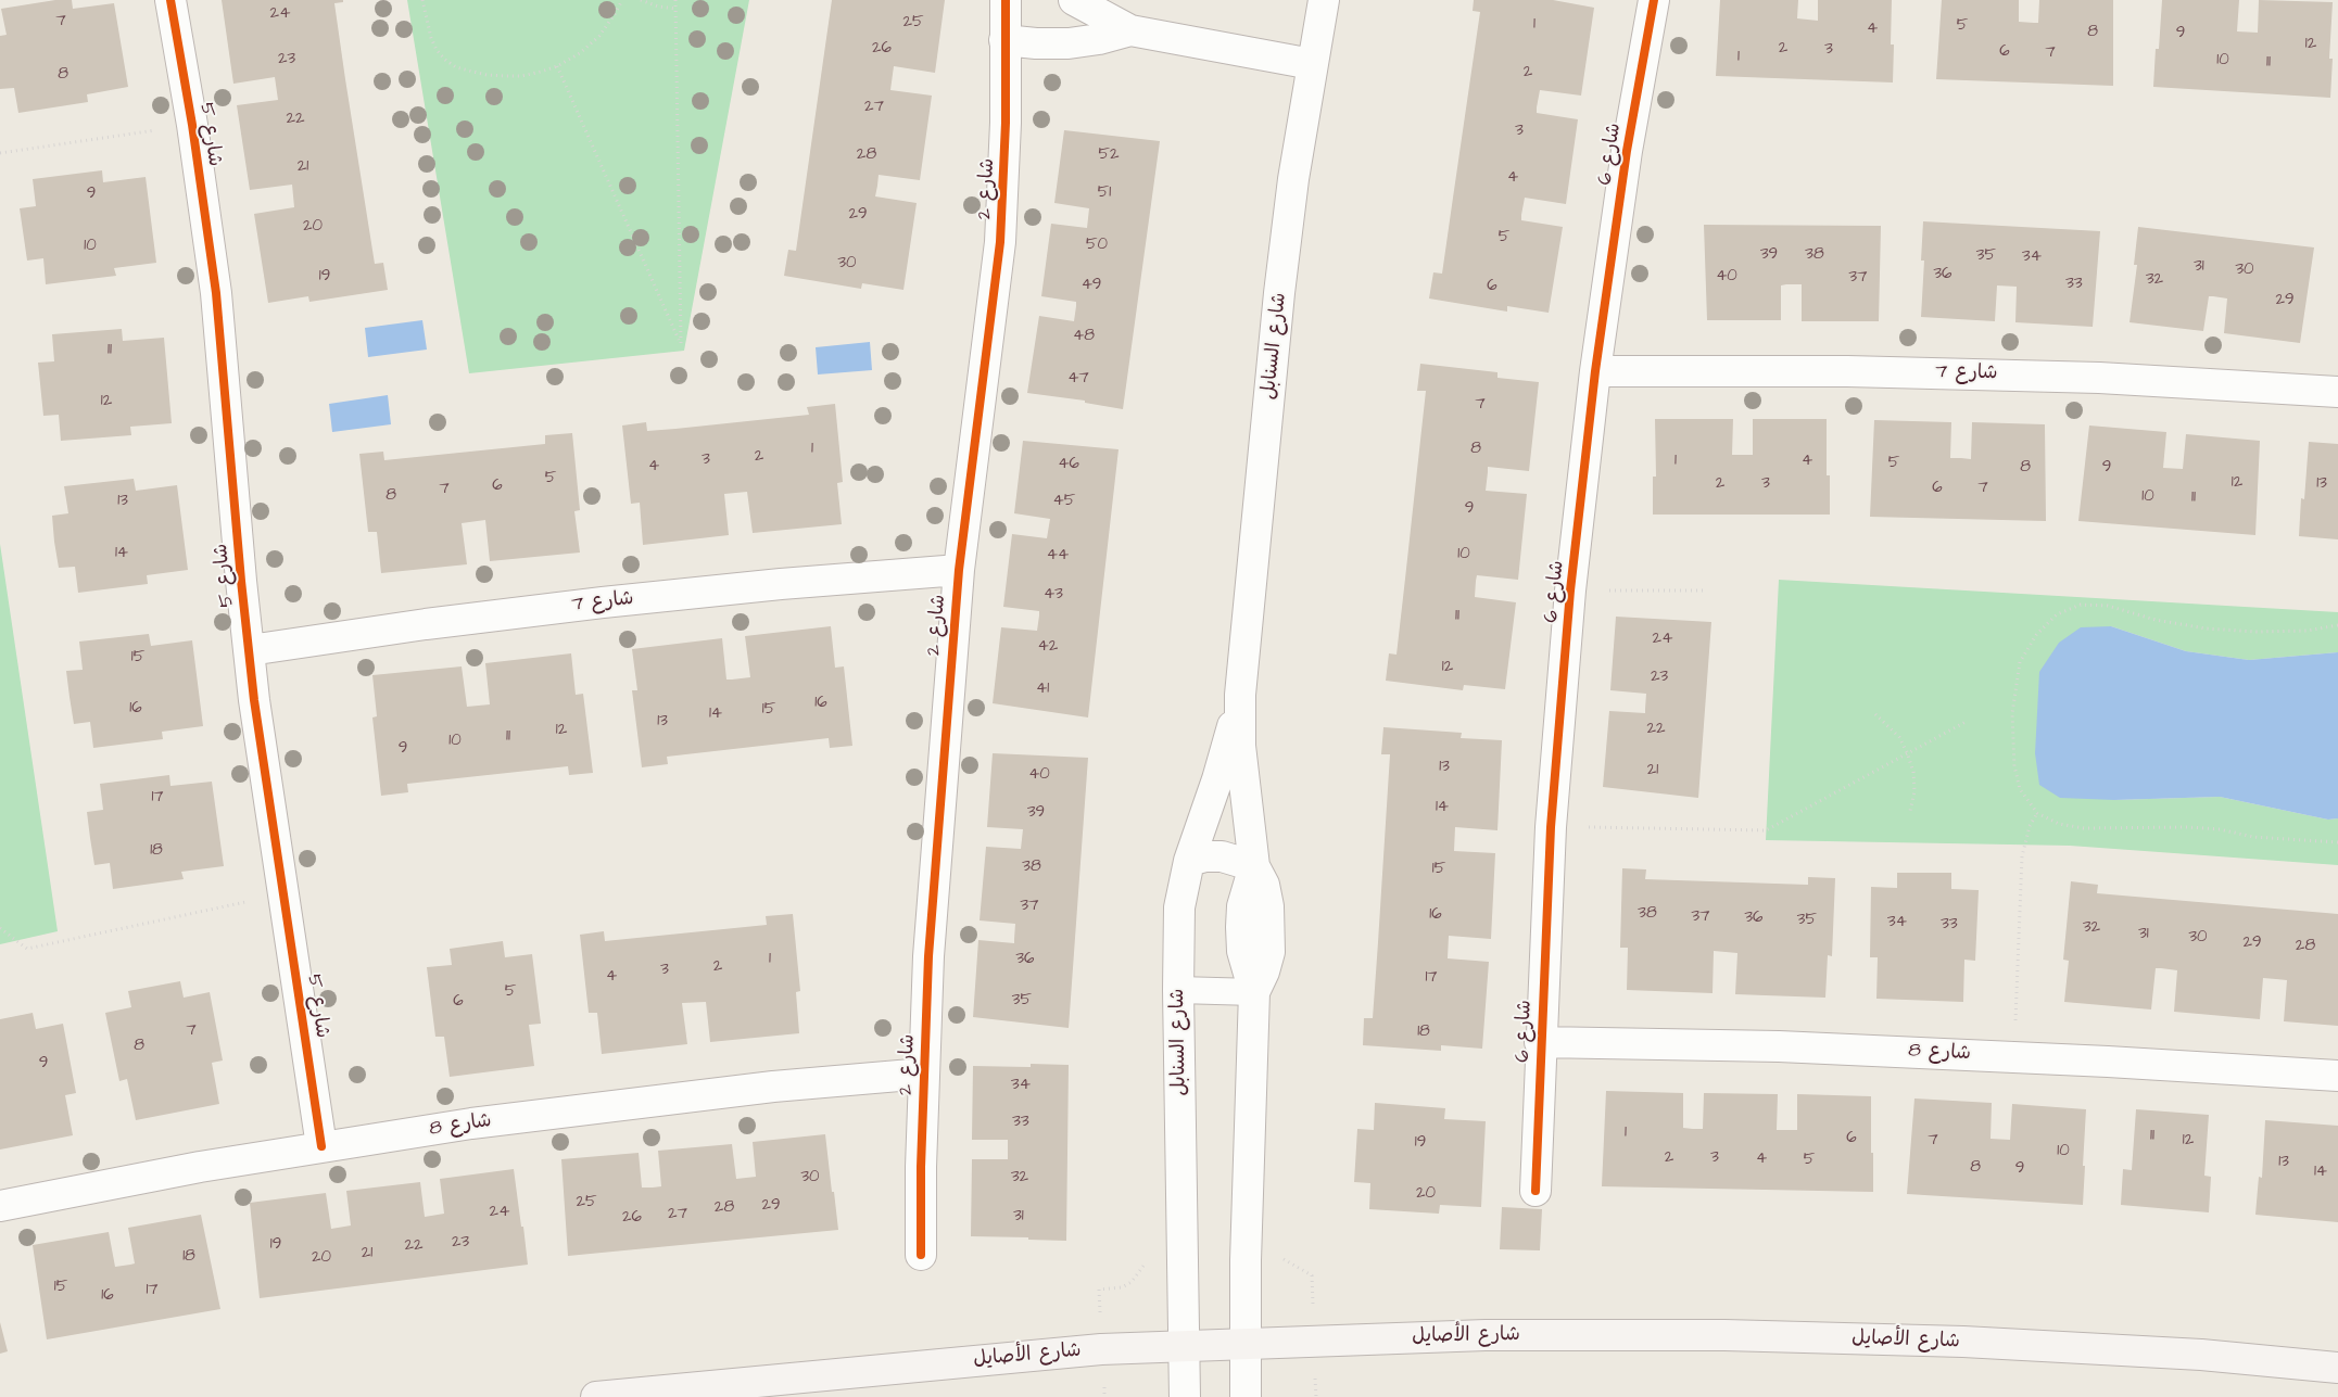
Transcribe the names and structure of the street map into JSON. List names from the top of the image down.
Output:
{
  "streets": {
    "main road": ["شارع الأصايل"],
    "street": [
      "شارع 5",
      "شارع 6",
      "شارع 2",
      "شارع السنابل",
      "شارع 7",
      "شارع 8"
    ]
  },
  "crossings": [
    ["شارع 5", "شارع 7"],
    ["شارع 5", "شارع 8"],
    ["شارع 6", "شارع 7"],
    ["شارع 6", "شارع 8"],
    ["شارع 2", "شارع 7"],
    ["شارع 2", "شارع 8"],
    ["شارع السنابل", "شارع الأصايل"]
  ],
  "house_numbers": [
    "24",
    "7",
    "25",
    "1",
    "5",
    "4",
    "8",
    "9",
    "12",
    "26",
    "2",
    "3",
    "6",
    "7",
    "1",
    "23",
    "10",
    "11",
    "2",
    "8",
    "27",
    "22",
    "3",
    "28",
    "52",
    "21",
    "4",
    "51",
    "9",
    "29",
    "20",
    "5",
    "50",
    "10",
    "39",
    "38",
    "35",
    "34",
    "30",
    "31",
    "30",
    "36",
    "19",
    "40",
    "37",
    "32",
    "33",
    "49",
    "6",
    "29",
    "48",
    "11",
    "47",
    "12",
    "7",
    "1",
    "8",
    "2",
    "3",
    "1",
    "4",
    "5",
    "46",
    "4",
    "8",
    "9",
    "5",
    "12",
    "2",
    "3",
    "13",
    "6",
    "6",
    "7",
    "7",
    "8",
    "10",
    "11",
    "13",
    "45",
    "9",
    "14",
    "10",
    "44",
    "43",
    "11",
    "24",
    "42",
    "15",
    "12",
    "23",
    "41",
    "16",
    "16",
    "15",
    "14",
    "13",
    "22",
    "12",
    "11",
    "10",
    "9",
    "13",
    "21",
    "40",
    "17",
    "14",
    "39",
    "18",
    "38",
    "15",
    "37",
    "38",
    "16",
    "37",
    "36",
    "35",
    "34",
    "33",
    "32",
    "31",
    "30",
    "29",
    "28",
    "1",
    "36",
    "2",
    "3",
    "4",
    "17",
    "5",
    "35",
    "6",
    "7",
    "18",
    "8",
    "9",
    "34",
    "33",
    "1",
    "11",
    "6",
    "7",
    "12",
    "19",
    "10",
    "2",
    "3",
    "4",
    "5",
    "13",
    "8",
    "9",
    "14",
    "30",
    "32",
    "20",
    "25",
    "29",
    "28",
    "24",
    "27",
    "31",
    "26",
    "23",
    "19",
    "22",
    "21",
    "18",
    "20",
    "15",
    "17",
    "16"
  ]
}
